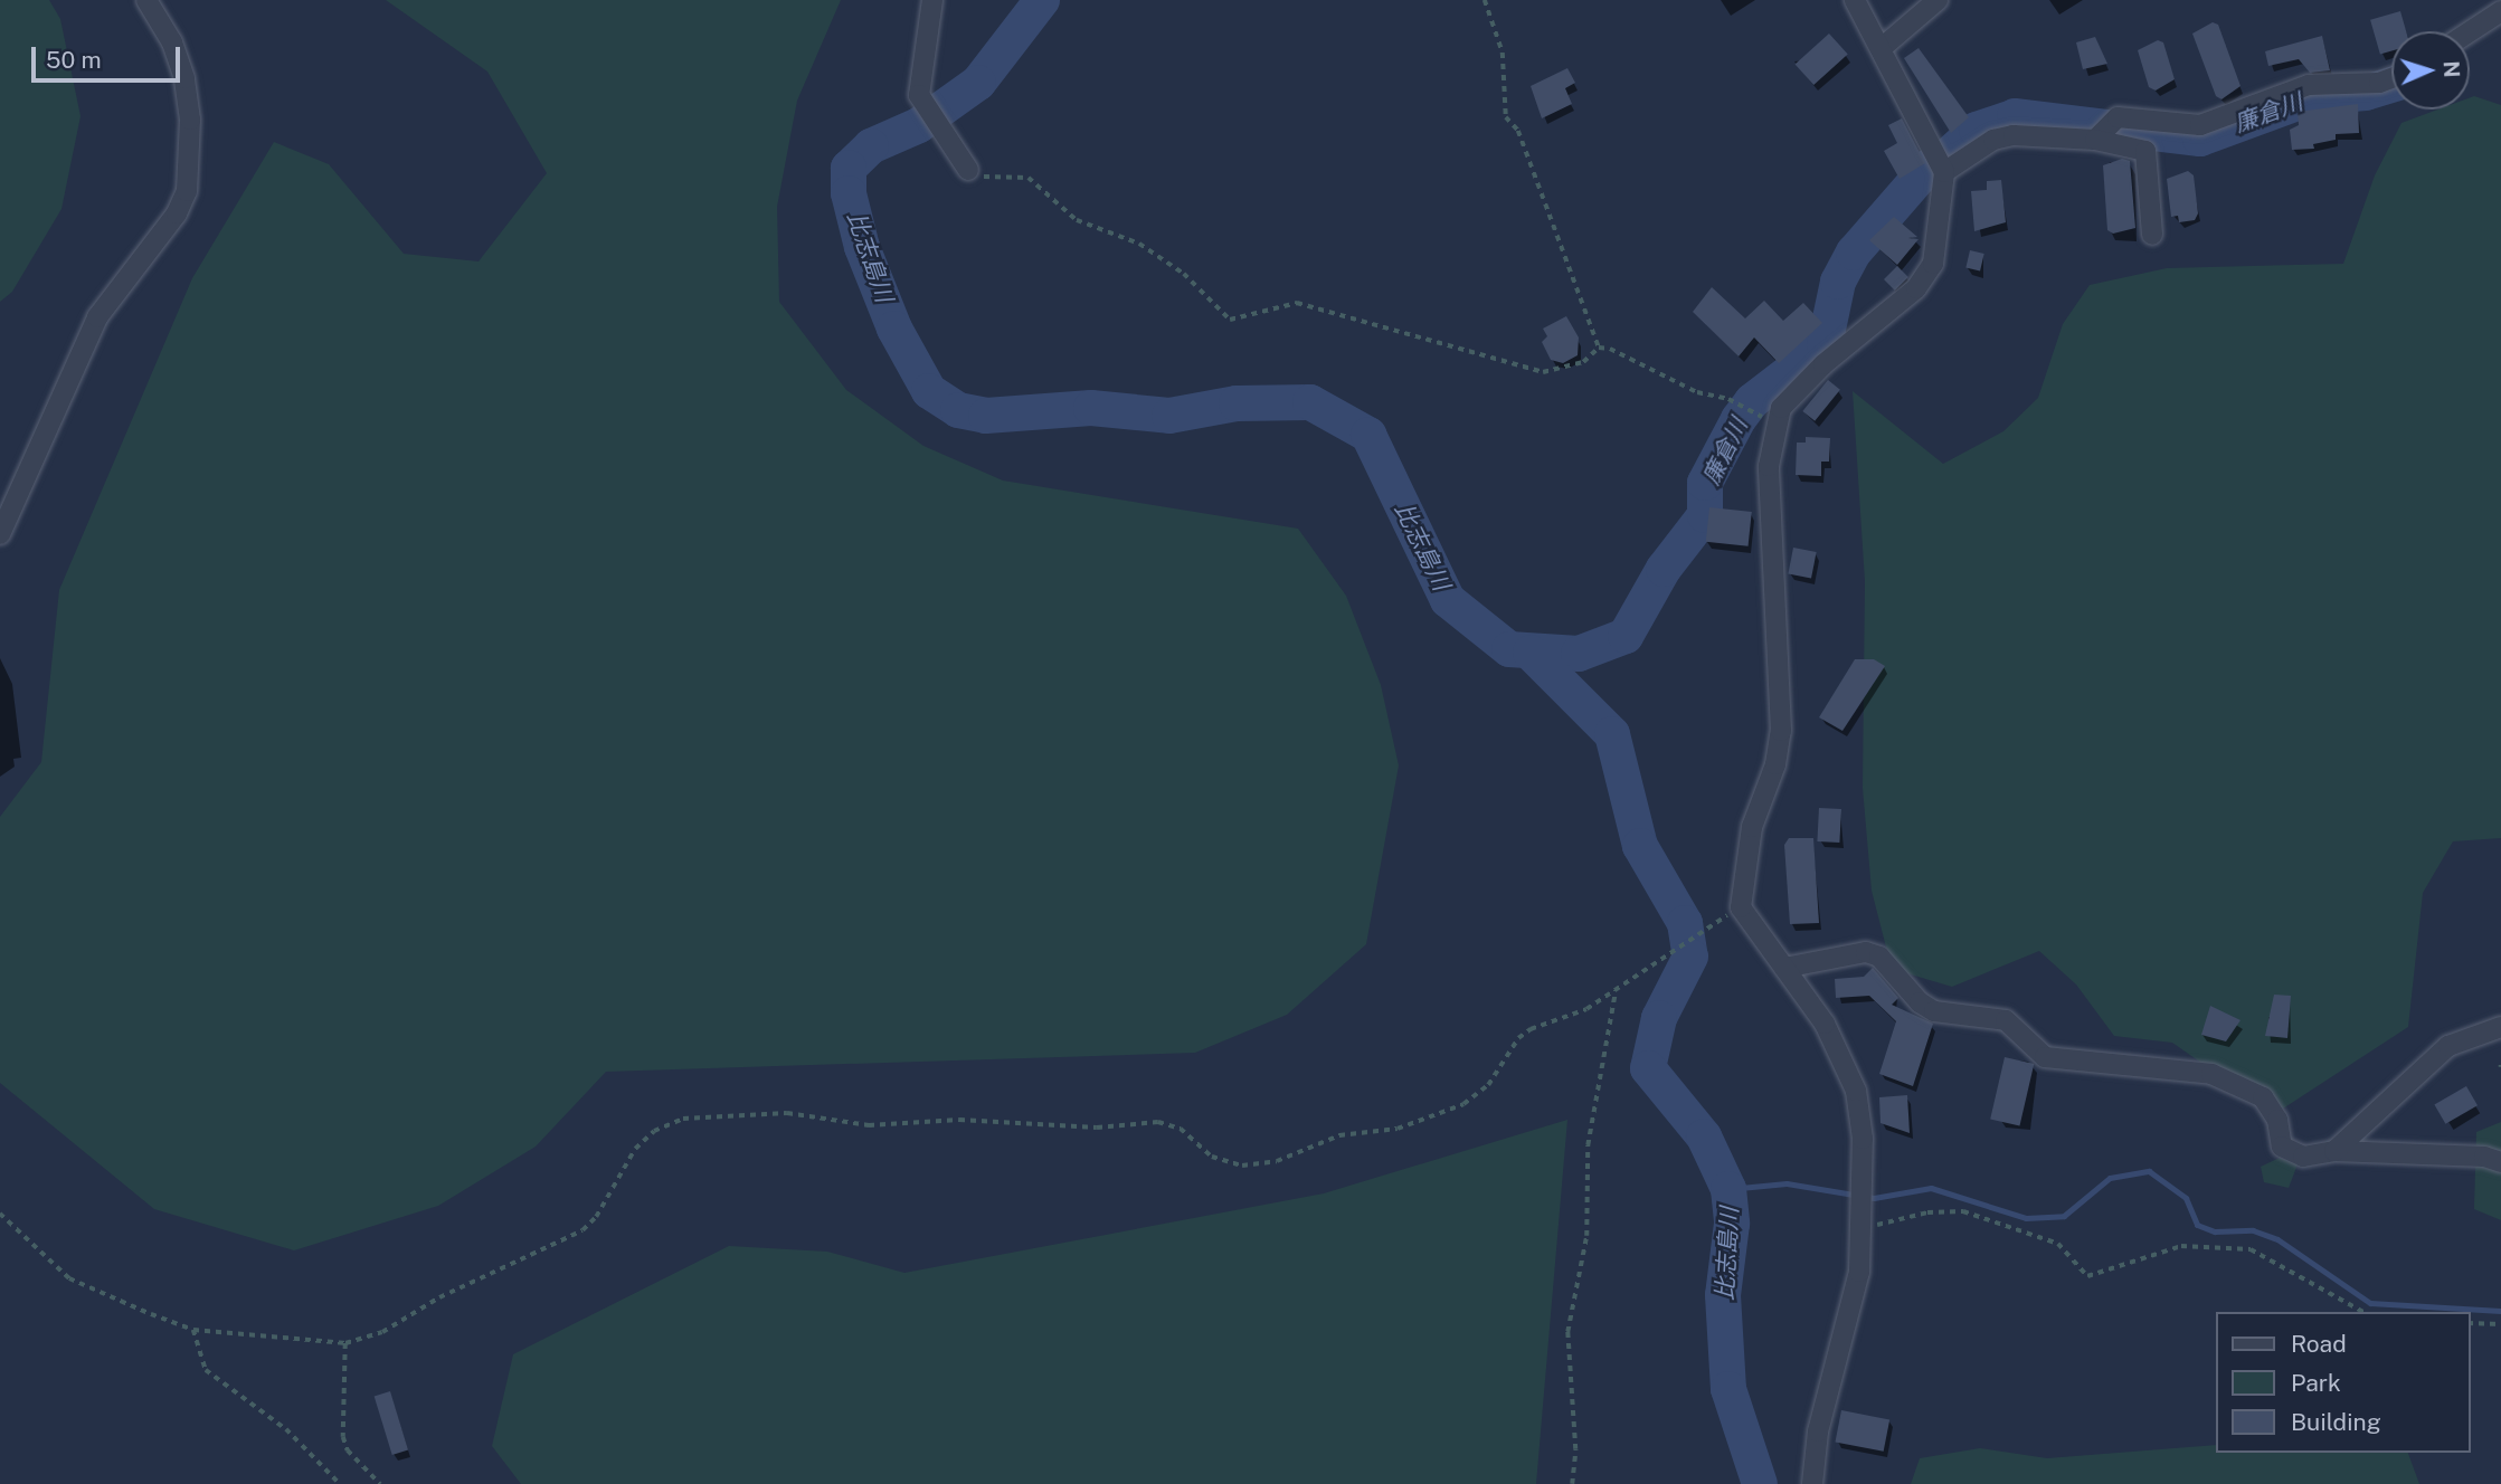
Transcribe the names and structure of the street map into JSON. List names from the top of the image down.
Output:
{
  "water": ["廉倉川", "比志島川"],
  "legend": ["Road", "Park", "Building"],
  "scale_bar": "50 m",
  "north": "right"
}
